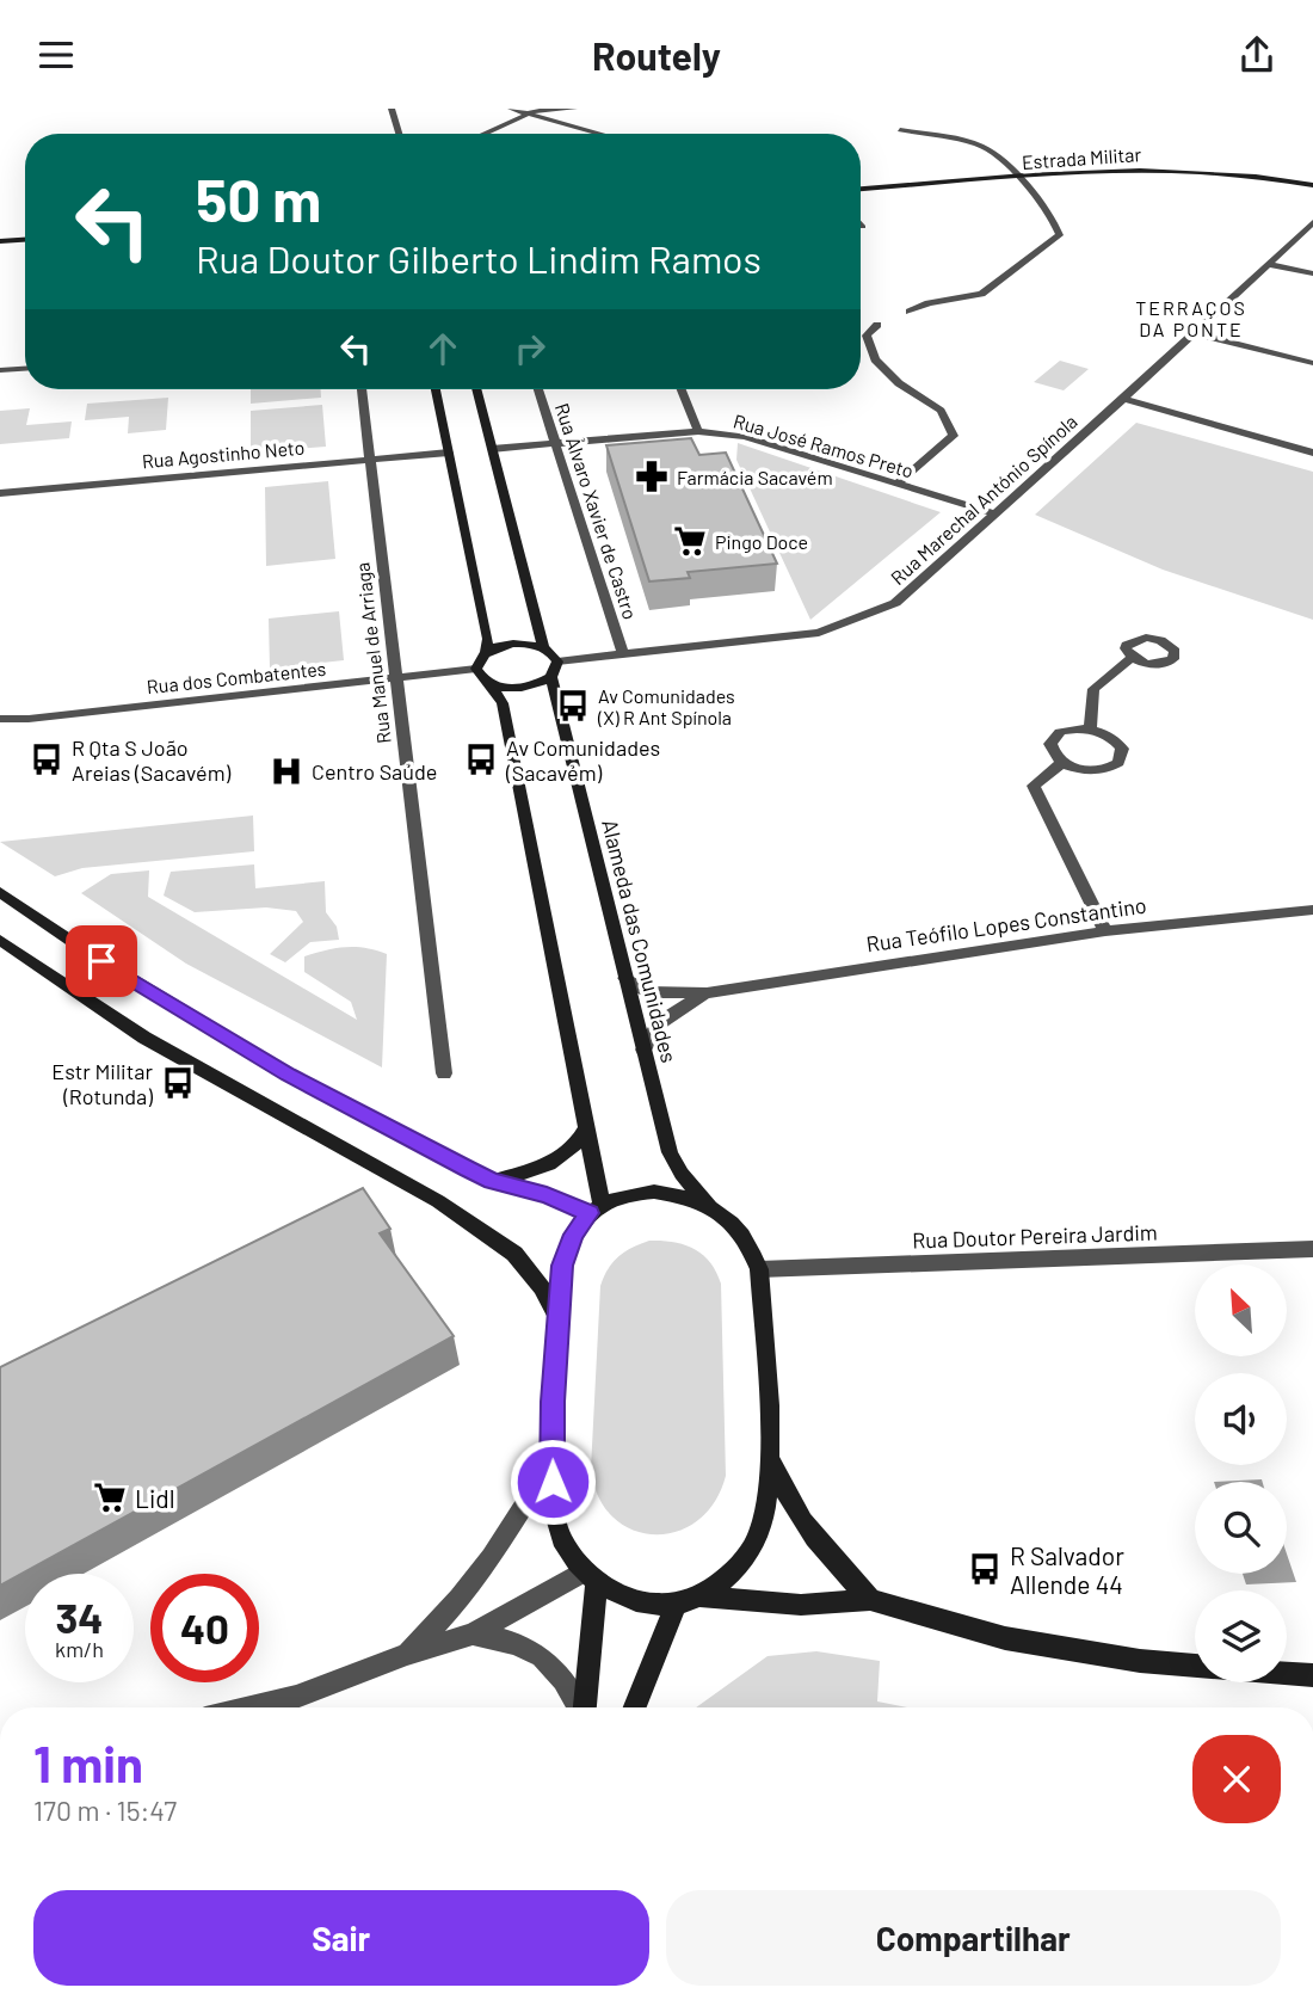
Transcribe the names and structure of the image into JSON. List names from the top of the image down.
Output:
{
  "streets": {
    "street": [
      "Estrada Militar",
      "Rua José Ramos Preto",
      "Rua Agostinho Neto",
      "Rua Marechal António Spínola",
      "Rua Álvaro Xavier de Castro",
      "Rua Manuel de Arriaga",
      "Rua dos Combatentes",
      "Rua Teófilo Lopes Constantino",
      "Alameda das Comunidades",
      "Rua Doutor Pereira Jardim"
    ]
  },
  "crossings": [
    ["Rua José Ramos Preto", "Rua Marechal António Spínola"],
    ["Rua José Ramos Preto", "Rua Álvaro Xavier de Castro"],
    ["Rua Agostinho Neto", "Rua Manuel de Arriaga"],
    ["Rua Marechal António Spínola", "Rua Álvaro Xavier de Castro"],
    ["Rua Manuel de Arriaga", "Rua dos Combatentes"],
    ["Rua Teófilo Lopes Constantino", "Alameda das Comunidades"],
    ["Alameda das Comunidades", "Rua Doutor Pereira Jardim"]
  ],
  "districts": ["TERRAÇOS DA PONTE"],
  "places": {
    "pharmacy": ["Farmácia Sacavém"],
    "supermarket": ["Pingo Doce", "Lidl"],
    "bus stop": [
      "Av Comunidades (X) R Ant Spínola",
      "R Qta S João Areias (Sacavém)",
      "Av Comunidades (Sacavém)",
      "Estr Militar (Rotunda)",
      "R Salvador Allende 44"
    ],
    "hospital": ["Centro Saúde"]
  },
  "north": "top left",
  "page": {
    "header": "Routely",
    "turn": ["50 m", "Rua Doutor Gilberto Lindim Ramos"],
    "speed": "34 km/h",
    "limit": "40",
    "heading": ["1 min", "170 m · 15:47"],
    "buttons": ["Sair", "Compartilhar"]
  }
}
